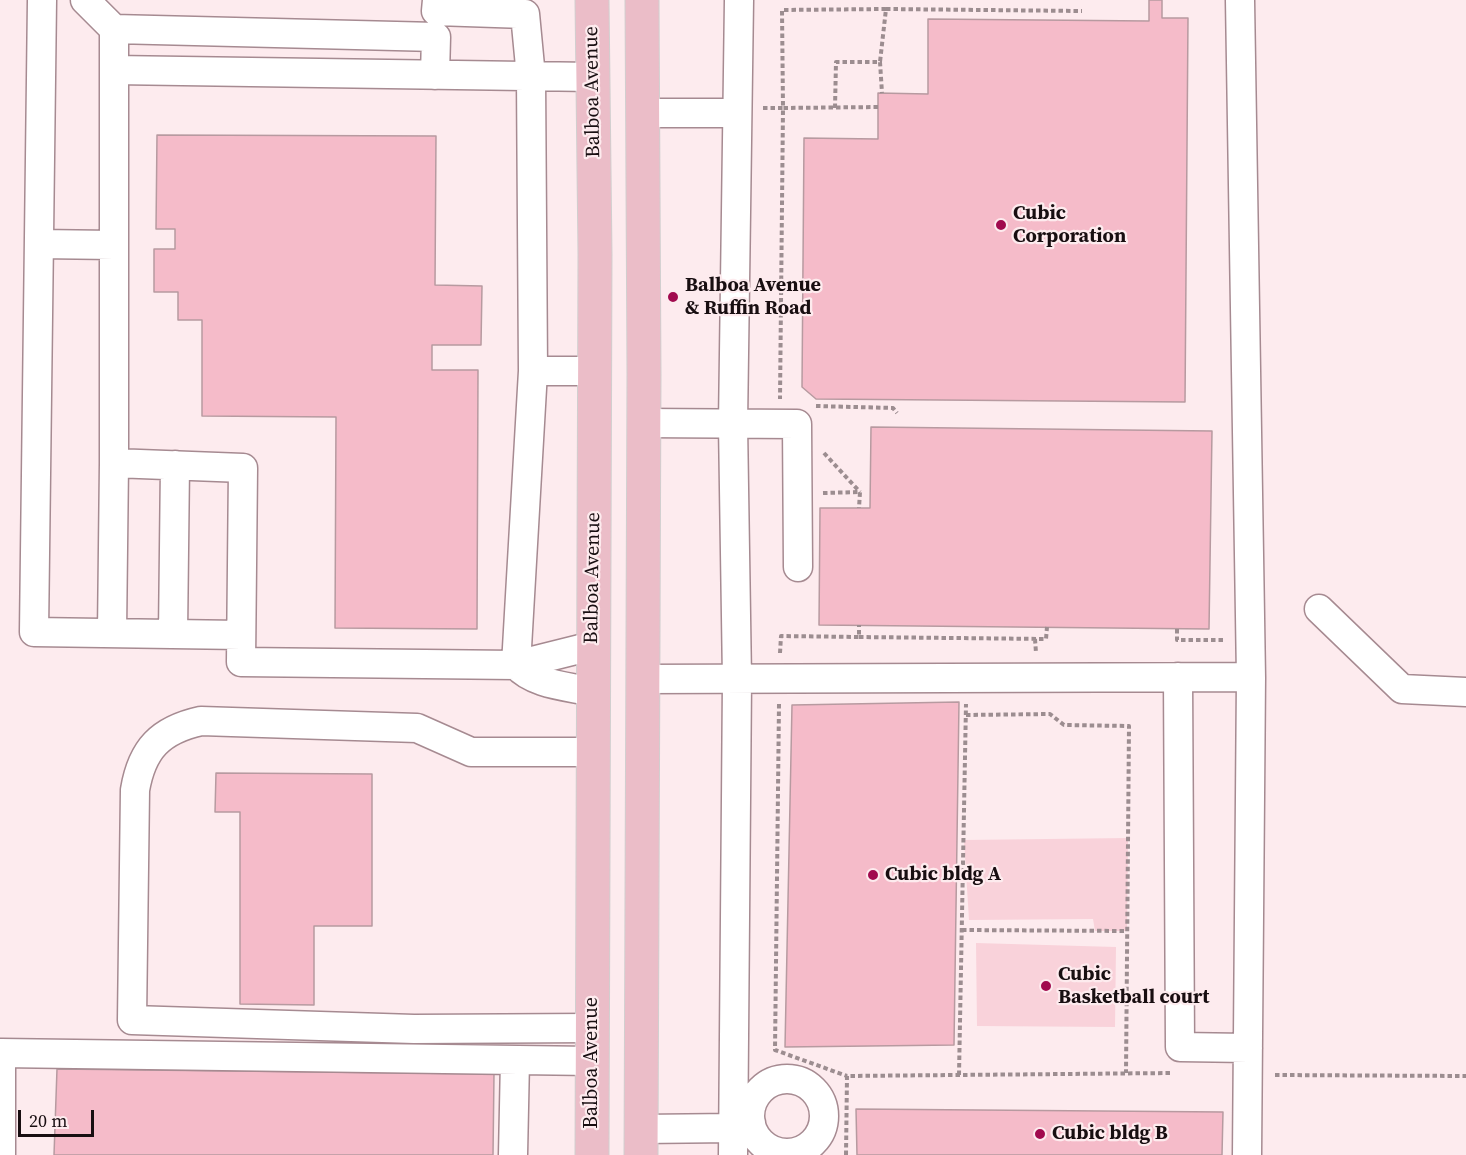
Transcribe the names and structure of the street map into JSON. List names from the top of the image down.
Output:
{
  "streets": {
    "main road": ["Balboa Avenue"]
  },
  "places": [
    "Cubic Corporation",
    "Balboa Avenue & Ruffin Road",
    "Cubic bldg A",
    "Cubic Basketball court",
    "Cubic bldg B"
  ],
  "scale_bar": "20 m"
}
